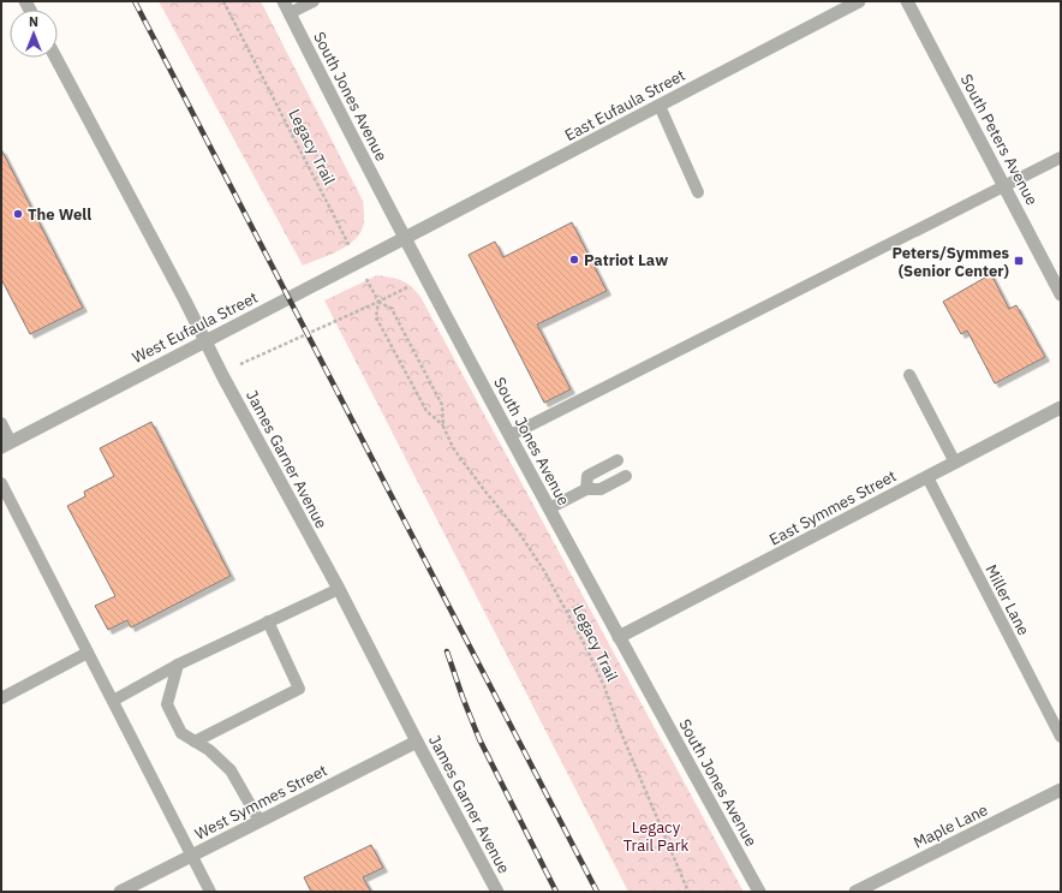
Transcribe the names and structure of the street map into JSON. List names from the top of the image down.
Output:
{
  "streets": {
    "street": [
      "South Jones Avenue",
      "East Eufaula Street",
      "South Peters Avenue",
      "West Eufaula Street",
      "James Garner Avenue",
      "East Symmes Street",
      "West Symmes Street",
      "Maple Lane"
    ],
    "lane": ["Miller Lane"],
    "path": ["Legacy Trail"]
  },
  "crossings": [
    ["South Jones Avenue", "East Eufaula Street"],
    ["South Jones Avenue", "West Eufaula Street"],
    ["South Jones Avenue", "East Symmes Street"],
    ["East Eufaula Street", "West Eufaula Street"],
    ["Legacy Trail", "West Eufaula Street"],
    ["West Eufaula Street", "James Garner Avenue"],
    ["James Garner Avenue", "West Symmes Street"],
    ["East Symmes Street", "Miller Lane"]
  ],
  "parks": ["Legacy Trail Park"],
  "places": {
    "other": ["The Well", "Patriot Law"],
    "transit": ["Peters/Symmes (Senior Center)"]
  },
  "north": "top"
}
